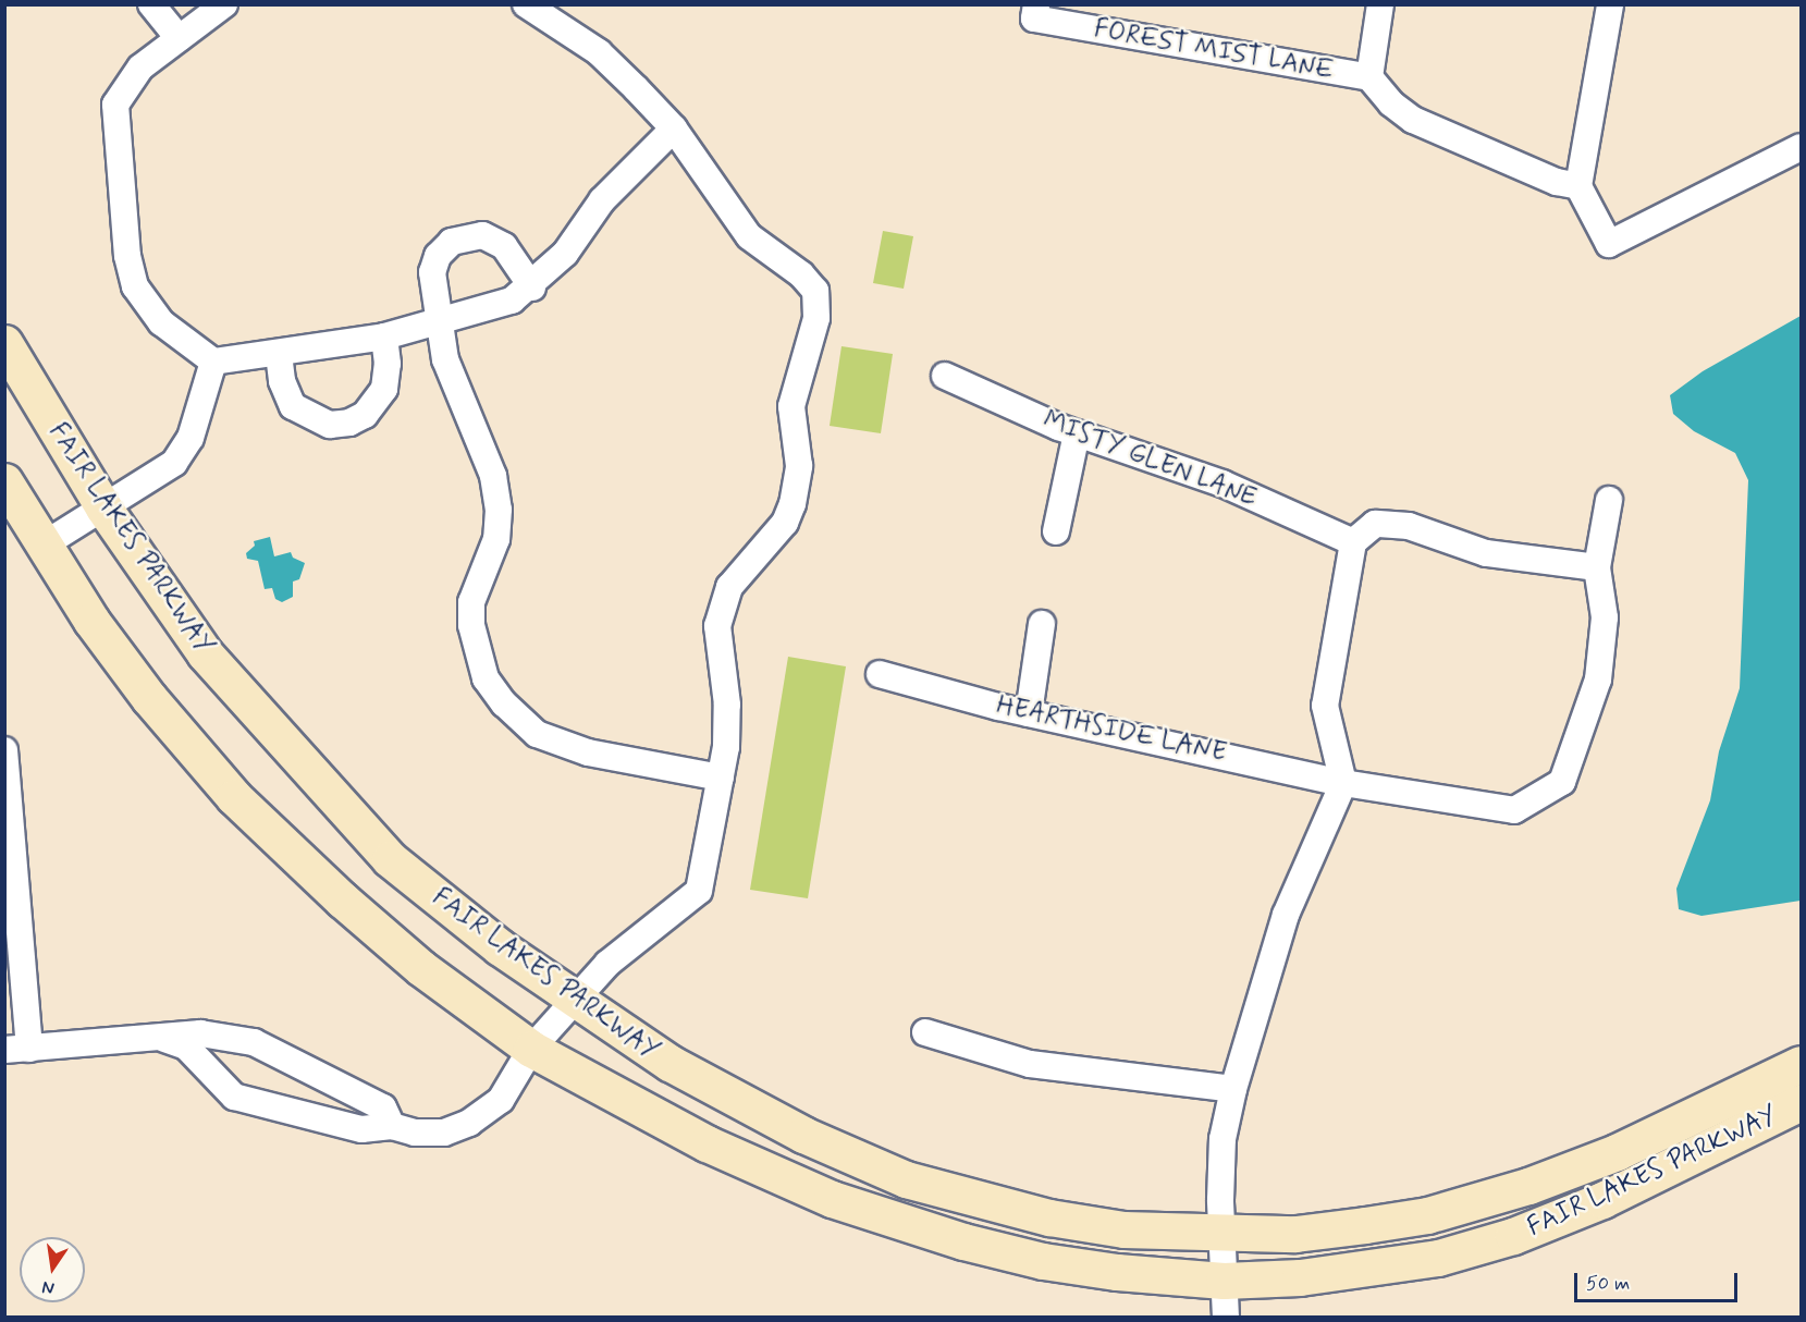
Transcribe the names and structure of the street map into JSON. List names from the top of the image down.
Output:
{
  "streets": {
    "main road": ["FAIR LAKES PARKWAY"],
    "street": ["FOREST MIST LANE", "MISTY GLEN LANE", "HEARTHSIDE LANE"]
  },
  "scale_bar": "50 m",
  "north": "bottom"
}
